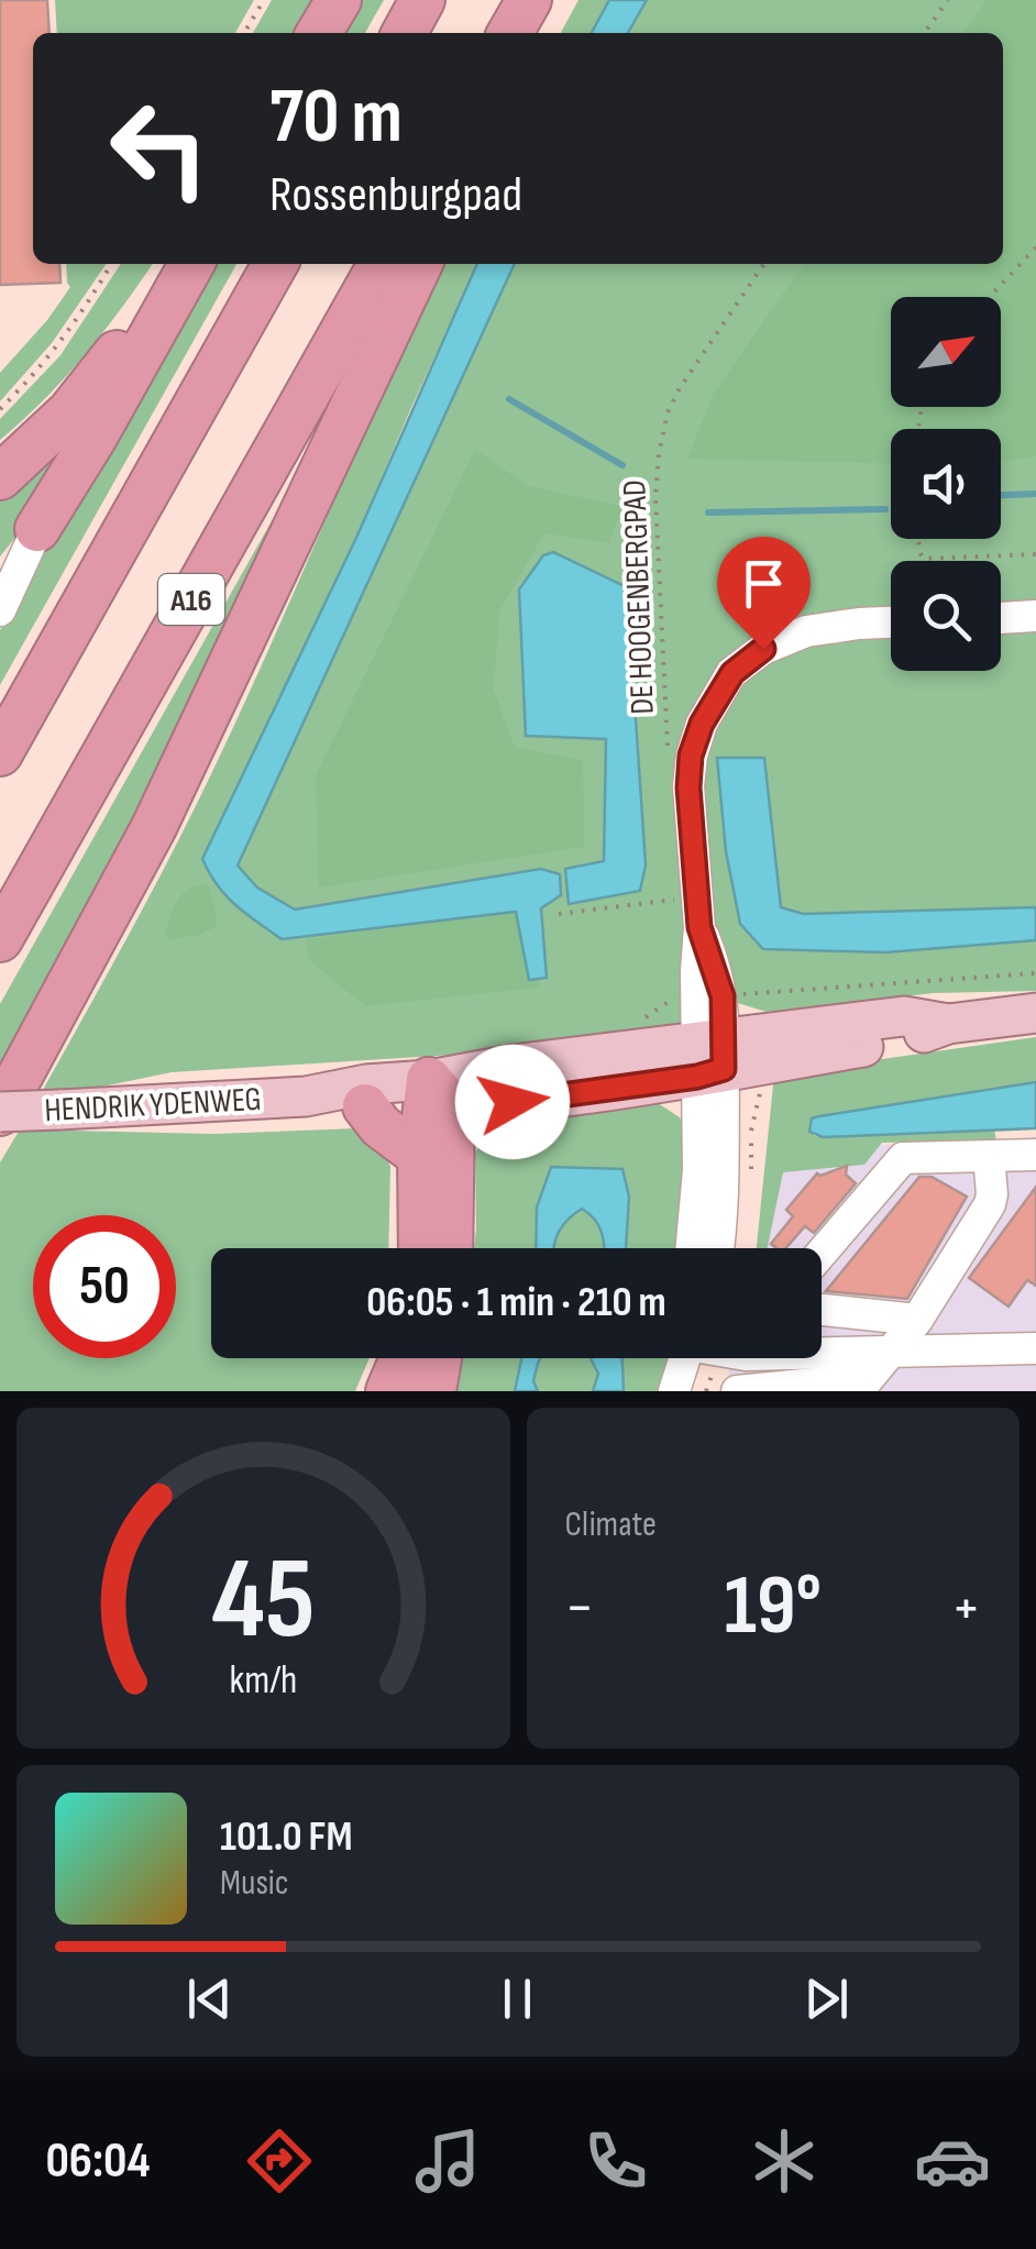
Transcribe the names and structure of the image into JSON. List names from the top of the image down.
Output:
{
  "streets": {
    "highway": ["A16"],
    "main road": ["HENDRIK YDENWEG"],
    "path": ["DE HOOGENBERGPAD"]
  },
  "crossings": [
    ["A16", "HENDRIK YDENWEG"]
  ],
  "north": "top right",
  "page": {
    "turn": ["70 m", "Rossenburgpad"],
    "limit": "50",
    "trip": "06:05 · 1 min · 210 m",
    "tile": "Climate",
    "heat": ["−", "19°", "+"],
    "song": ["101.0 FM", "Music"],
    "tabs": "06:04",
    "gauge": ["45", "km/h"]
  }
}
